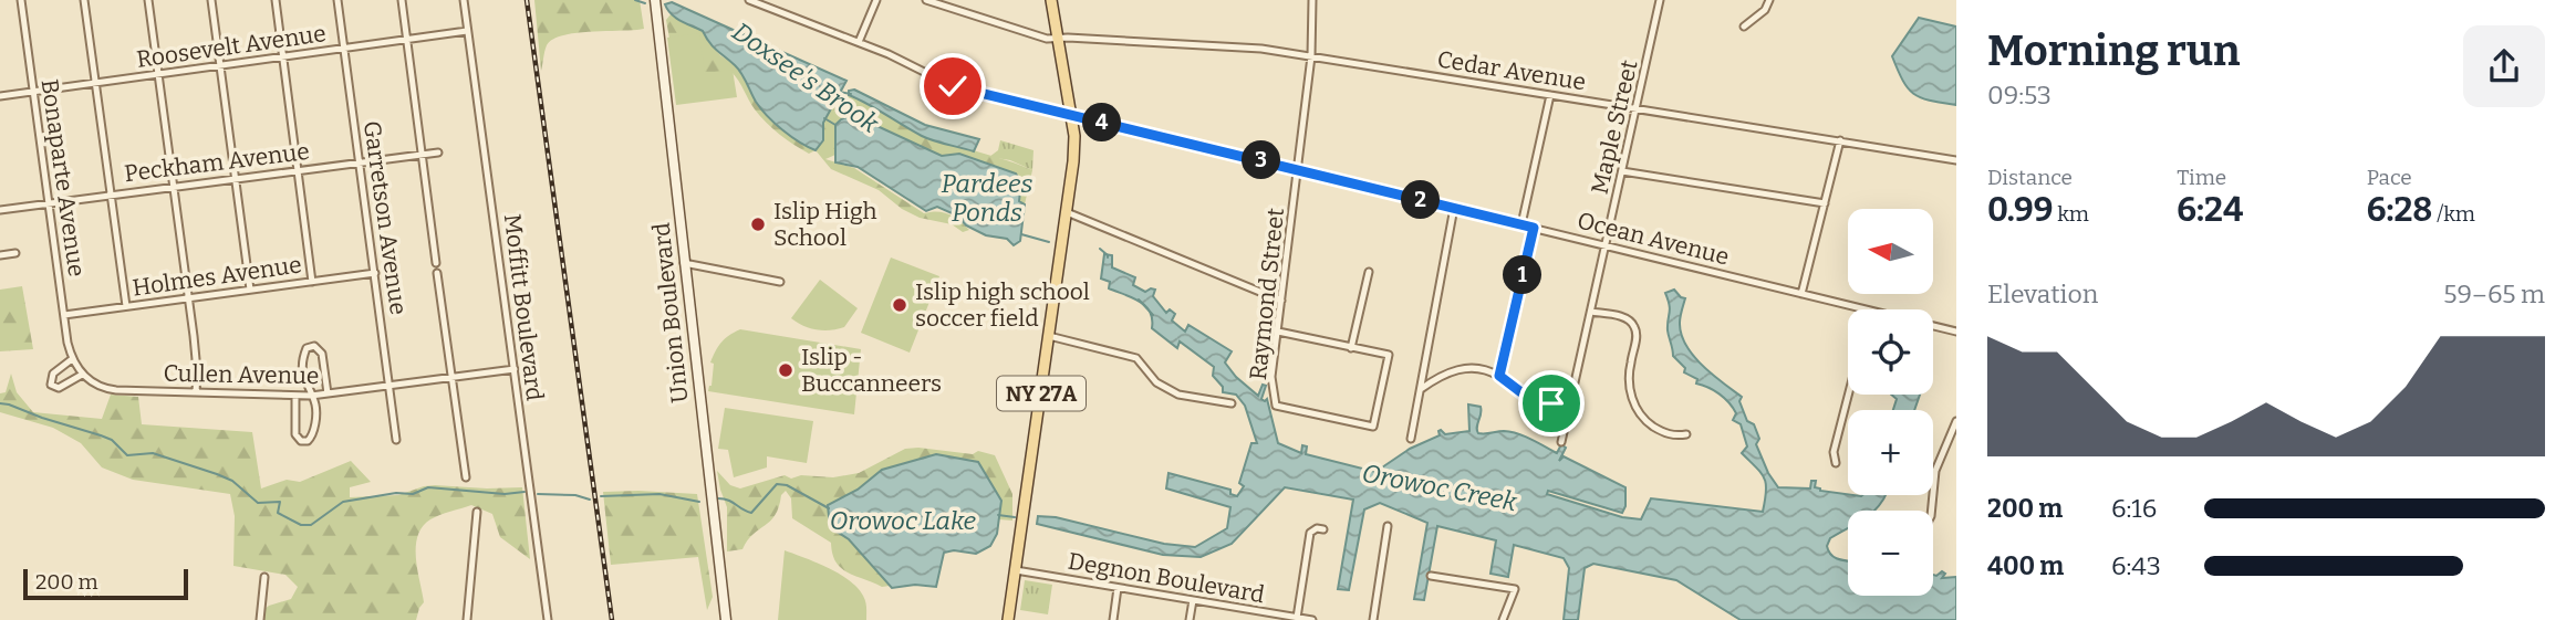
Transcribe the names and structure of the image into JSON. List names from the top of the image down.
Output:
{
  "streets": {
    "main road": ["Union Boulevard", "NY 27A"],
    "street": [
      "Roosevelt Avenue",
      "Cedar Avenue",
      "Maple Street",
      "Peckham Avenue",
      "Bonaparte Avenue",
      "Garretson Avenue",
      "Ocean Avenue",
      "Holmes Avenue",
      "Raymond Street",
      "Moffitt Boulevard",
      "Cullen Avenue",
      "Degnon Boulevard"
    ]
  },
  "crossings": [
    ["Roosevelt Avenue", "Bonaparte Avenue"],
    ["Roosevelt Avenue", "Garretson Avenue"],
    ["Roosevelt Avenue", "Moffitt Boulevard"],
    ["Cedar Avenue", "Maple Street"],
    ["Cedar Avenue", "Raymond Street"],
    ["Cedar Avenue", "NY 27A"],
    ["Maple Street", "Ocean Avenue"],
    ["Peckham Avenue", "Bonaparte Avenue"],
    ["Peckham Avenue", "Garretson Avenue"],
    ["Bonaparte Avenue", "Holmes Avenue"],
    ["Garretson Avenue", "Holmes Avenue"],
    ["Garretson Avenue", "Cullen Avenue"],
    ["Ocean Avenue", "Raymond Street"],
    ["Ocean Avenue", "NY 27A"],
    ["Moffitt Boulevard", "Cullen Avenue"],
    ["NY 27A", "Degnon Boulevard"]
  ],
  "water": [
    "Doxsee's Brook",
    "Pardees Ponds",
    "Orowoc Creek",
    "Orowoc Lake"
  ],
  "places": ["Islip High School", "Islip high school soccer field", "Islip - Buccanneers"],
  "scale_bar": "200 m",
  "north": "left",
  "page": {
    "heading": ["Morning run", "09:53"],
    "pins": [
      "4",
      "3",
      "2",
      "1"
    ],
    "stats": [
      ["Distance", "0.99 km"],
      ["Time", "6:24"],
      ["Pace", "6:28 /km"]
    ],
    "map_buttons": ["+", "−"],
    "chart": ["Elevation", "59–65 m"],
    "list": [
      {
        "name": "200 m",
        "note": "6:16"
      },
      {
        "name": "400 m",
        "note": "6:43"
      }
    ],
    "scale": "200 m"
  }
}
